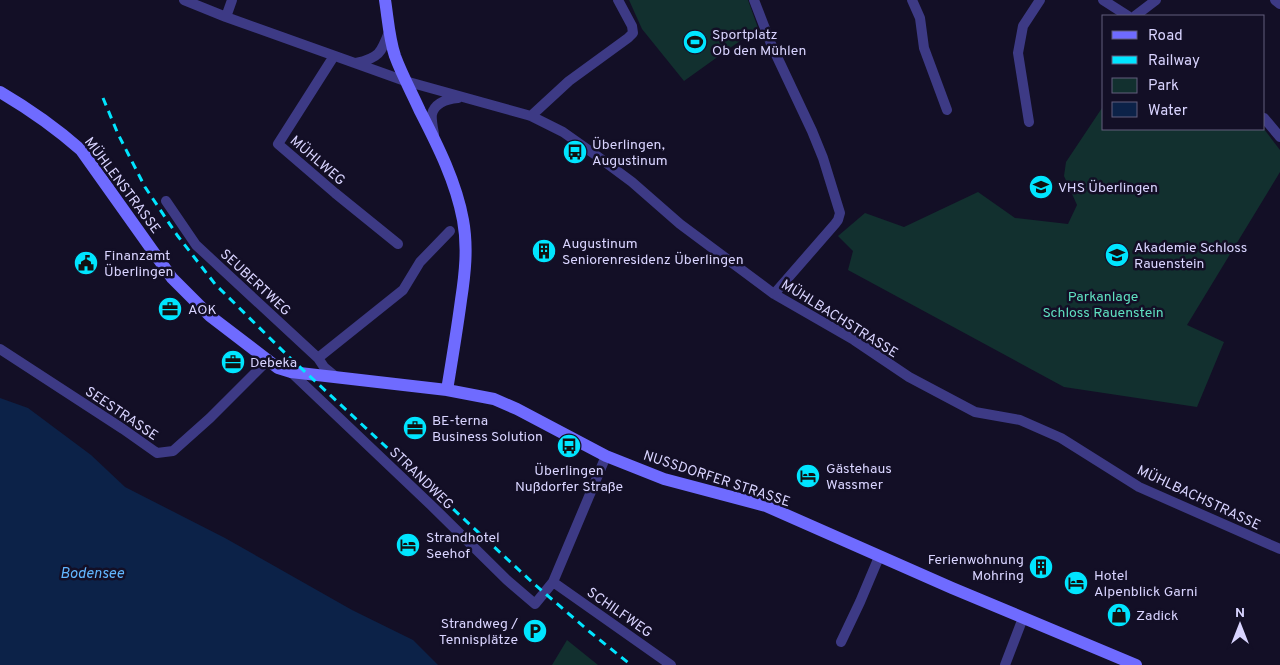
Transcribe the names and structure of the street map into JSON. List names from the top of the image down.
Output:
{
  "streets": {
    "street": [
      "MÜHLWEG",
      "MÜHLENSTRASSE",
      "SEUBERTWEG",
      "MÜHLBACHSTRASSE",
      "SEESTRASSE",
      "STRANDWEG",
      "NUSSDORFER STRASSE",
      "SCHILFWEG"
    ]
  },
  "crossings": [
    ["MÜHLWEG", "MÜHLBACHSTRASSE"],
    ["MÜHLENSTRASSE", "SEESTRASSE"],
    ["MÜHLENSTRASSE", "STRANDWEG"],
    ["MÜHLENSTRASSE", "NUSSDORFER STRASSE"],
    ["SEUBERTWEG", "NUSSDORFER STRASSE"],
    ["STRANDWEG", "SCHILFWEG"]
  ],
  "water": ["Bodensee"],
  "parks": ["Parkanlage Schloss Rauenstein"],
  "places": {
    "sports": ["Sportplatz Ob den Mühlen"],
    "bus stop": ["Überlingen, Augustinum", "Überlingen Nußdorfer Straße"],
    "school or university": ["VHS Überlingen", "Akademie Schloss Rauenstein"],
    "building": ["Augustinum Seniorenresidenz Überlingen", "Ferienwohnung Mohring"],
    "public building": ["Finanzamt Überlingen"],
    "office": ["AOK", "Debeka", "BE-terna Business Solution"],
    "hotel": ["Gästehaus Wassmer", "Strandhotel Seehof", "Hotel Alpenblick Garni"],
    "shop": ["Zadick"],
    "parking": ["Strandweg / Tennisplätze"]
  },
  "legend": [
    "Road",
    "Railway",
    "Park",
    "Water"
  ],
  "north": "top"
}
